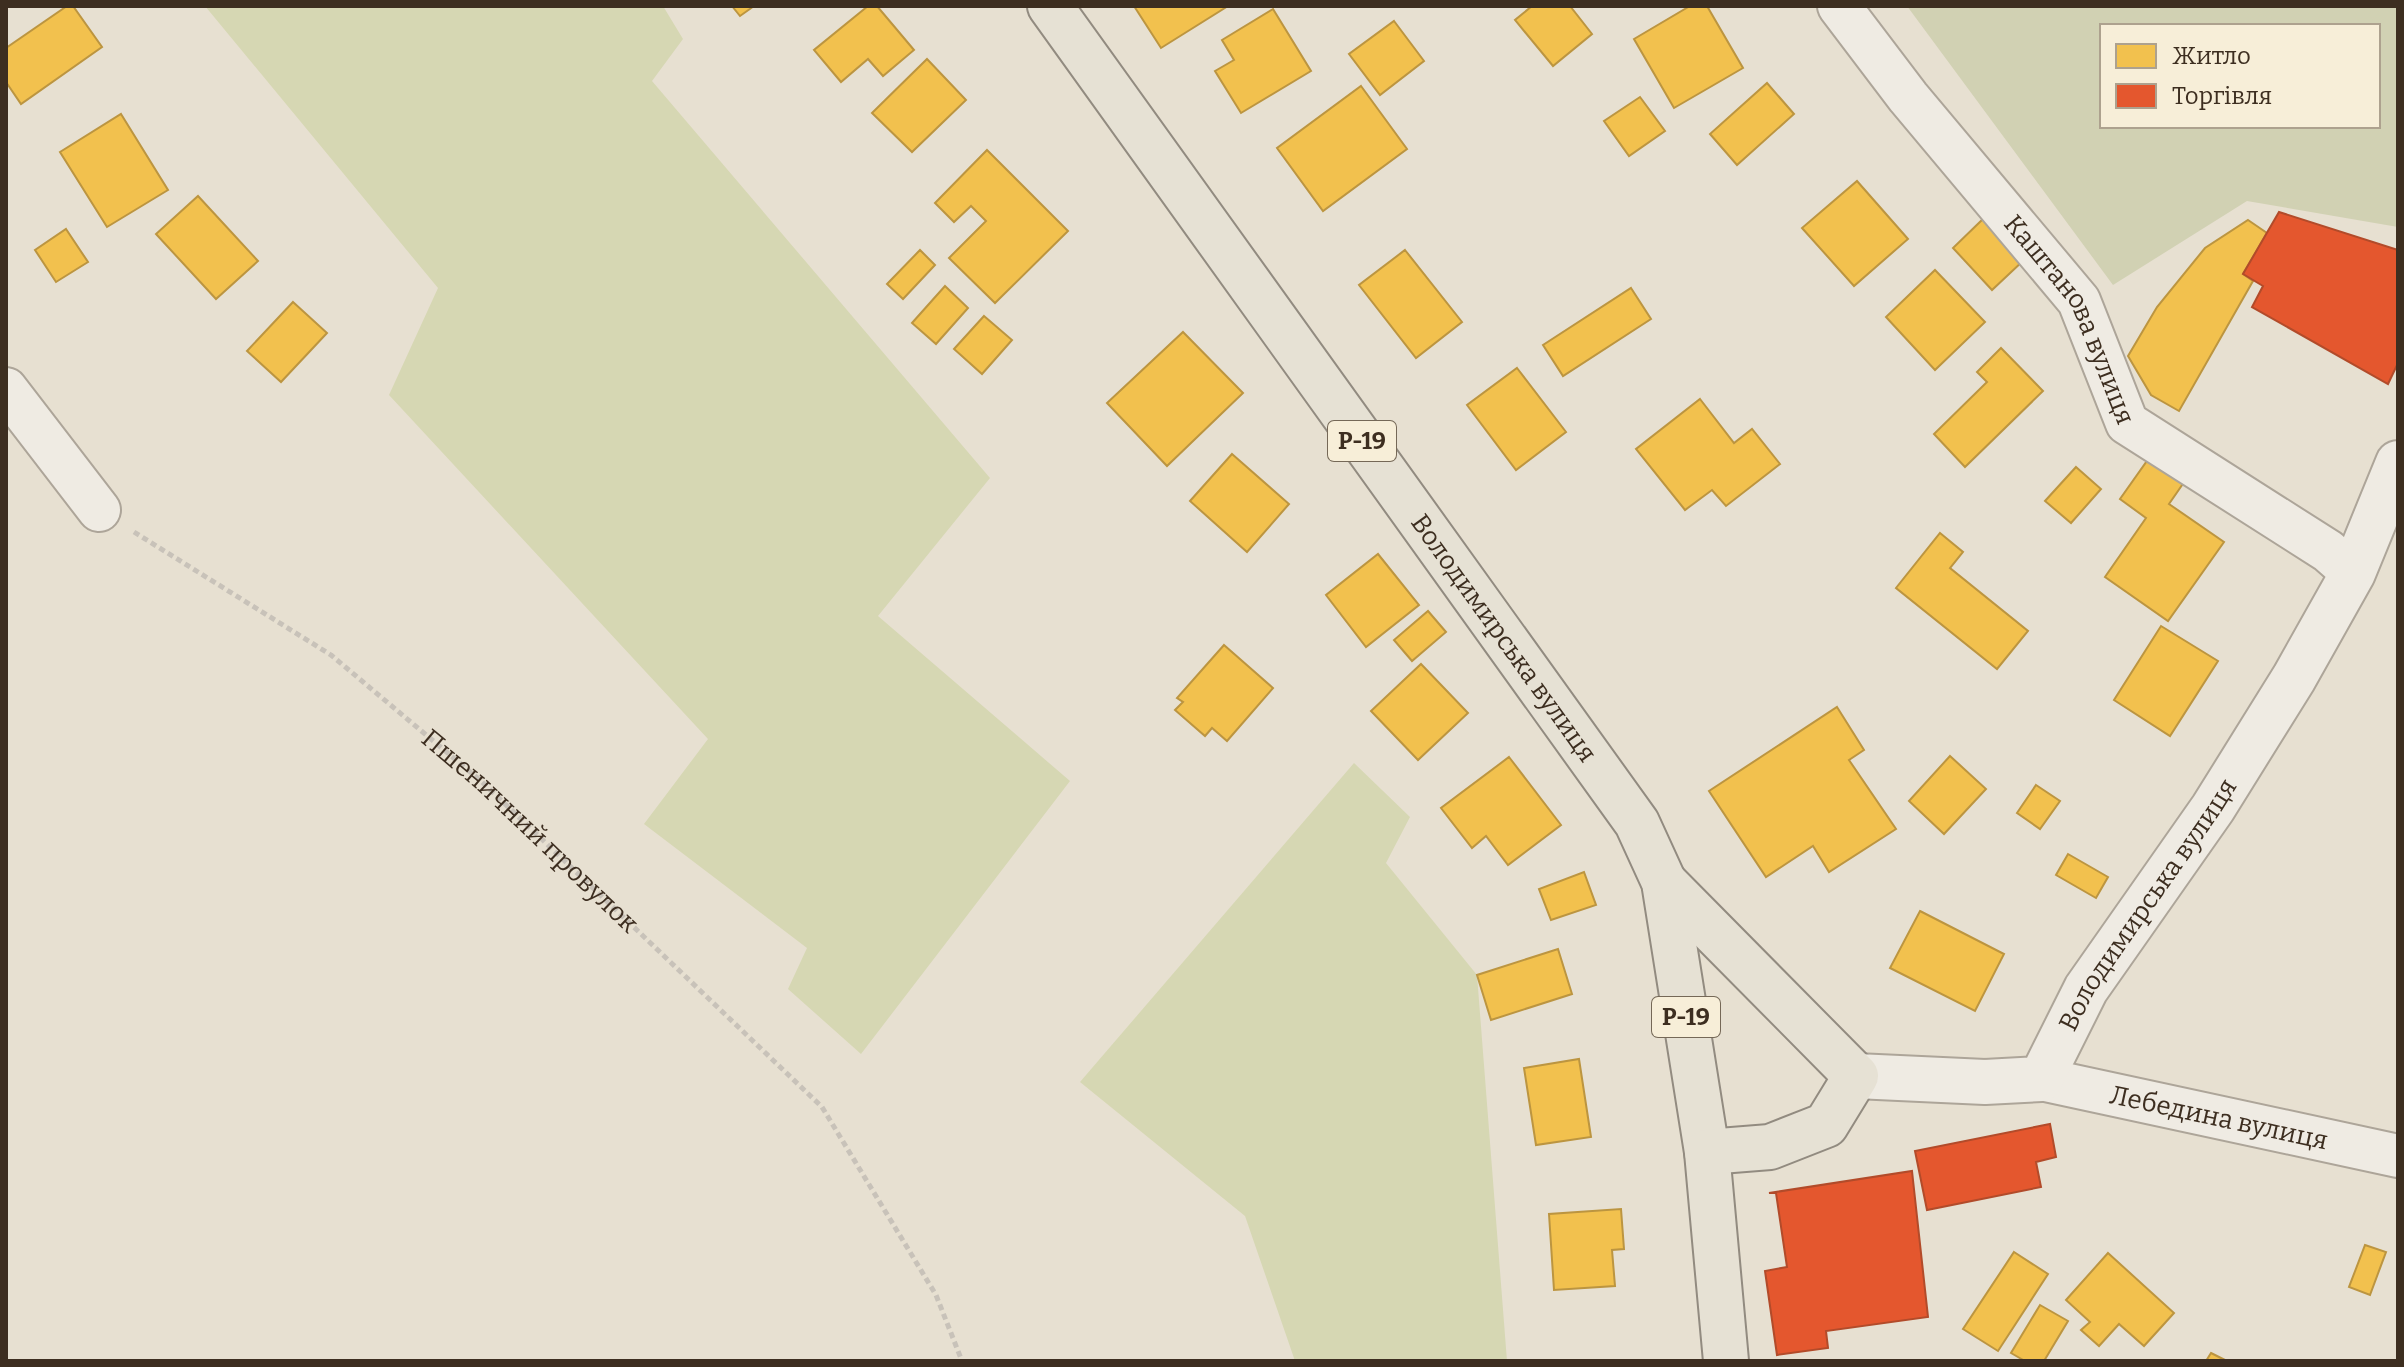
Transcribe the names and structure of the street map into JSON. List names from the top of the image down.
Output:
{
  "streets": {
    "main road": ["Р-19", "Володимирська вулиця"],
    "street": ["Каштанова вулиця", "Лебедина вулиця"],
    "path": ["Пшеничний провулок"]
  },
  "crossings": [
    ["Каштанова вулиця", "Володимирська вулиця"],
    ["Володимирська вулиця", "Лебедина вулиця"]
  ],
  "legend": ["Житло", "Торгівля"]
}
